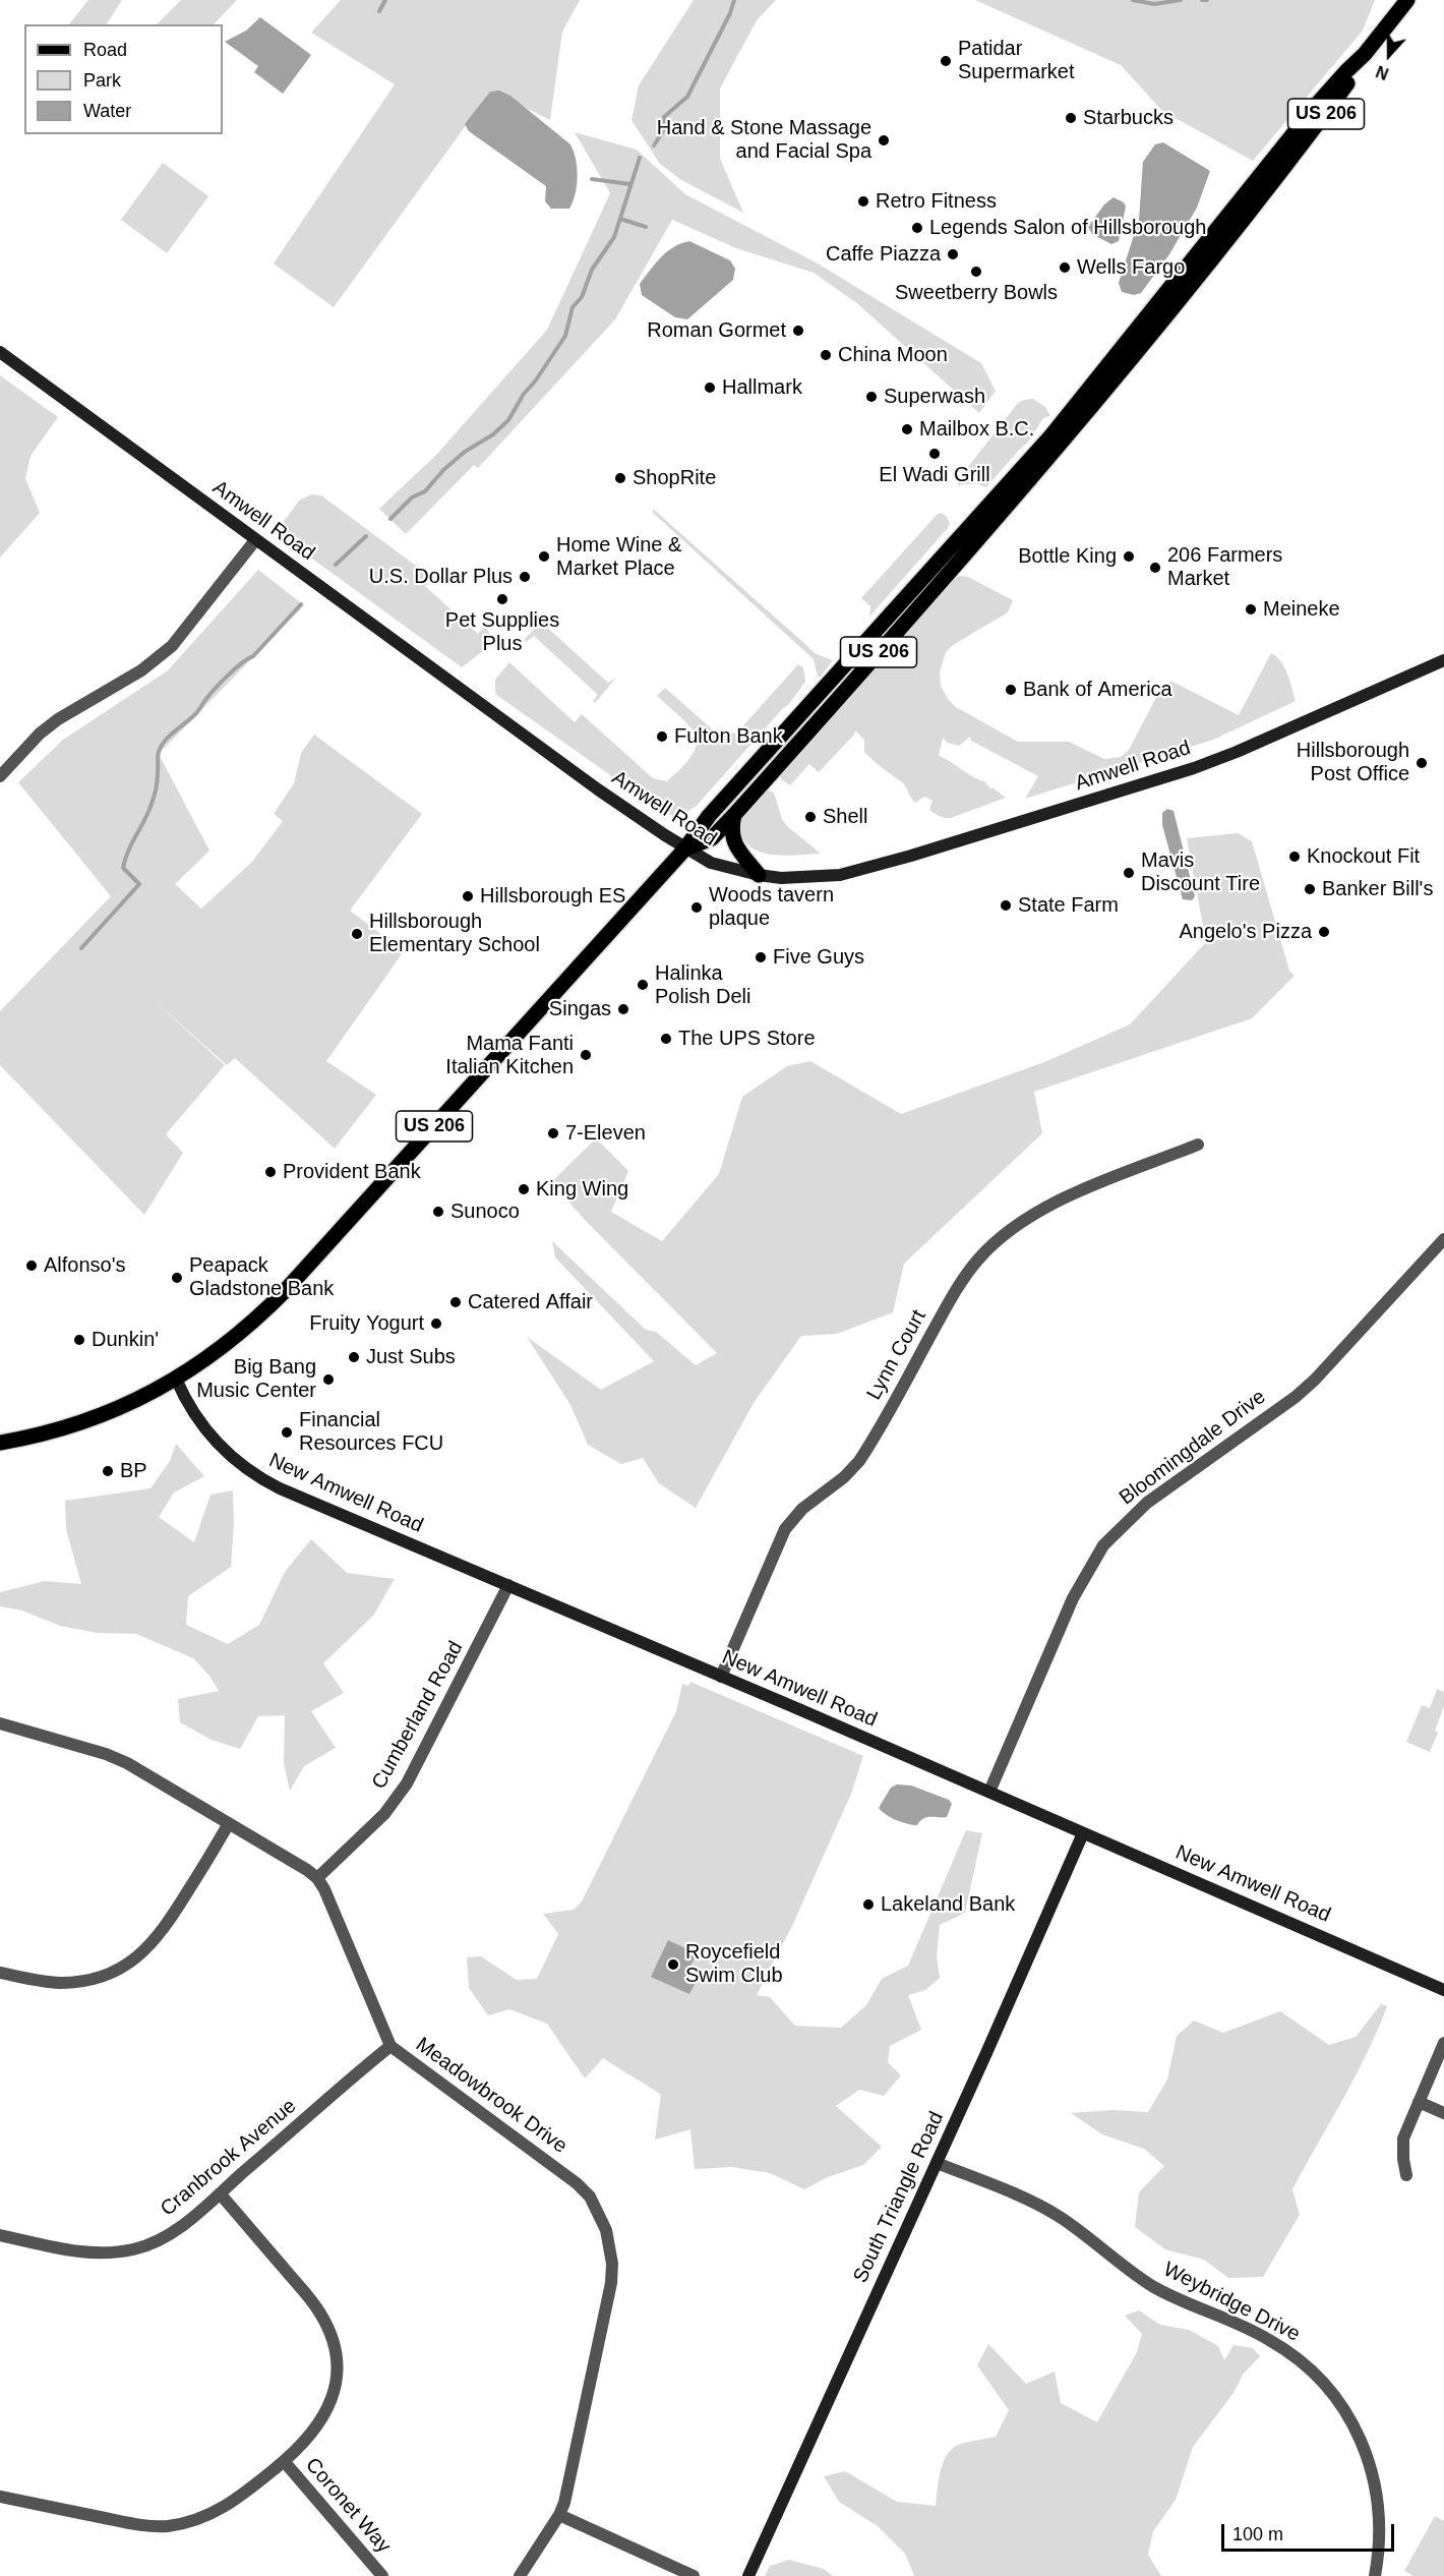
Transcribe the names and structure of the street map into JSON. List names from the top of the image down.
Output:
{
  "streets": {
    "main road": ["US 206"],
    "street": [
      "Amwell Road",
      "Lynn Court",
      "Bloomingdale Drive",
      "New Amwell Road",
      "Cumberland Road",
      "Meadowbrook Drive",
      "Cranbrook Avenue",
      "South Triangle Road",
      "Weybridge Drive",
      "Coronet Way"
    ]
  },
  "crossings": [
    ["US 206", "Amwell Road"],
    ["US 206", "New Amwell Road"],
    ["Lynn Court", "New Amwell Road"],
    ["Bloomingdale Drive", "New Amwell Road"],
    ["New Amwell Road", "Cumberland Road"],
    ["New Amwell Road", "South Triangle Road"],
    ["Cumberland Road", "Meadowbrook Drive"],
    ["Meadowbrook Drive", "Cranbrook Avenue"],
    ["South Triangle Road", "Weybridge Drive"]
  ],
  "places": [
    "Patidar Supermarket",
    "Starbucks",
    "Hand & Stone Massage and Facial Spa",
    "Retro Fitness",
    "Legends Salon of Hillsborough",
    "Caffe Piazza",
    "Wells Fargo",
    "Sweetberry Bowls",
    "Roman Gormet",
    "China Moon",
    "Hallmark",
    "Superwash",
    "Mailbox B.C.",
    "El Wadi Grill",
    "ShopRite",
    "Home Wine & Market Place",
    "Bottle King",
    "206 Farmers Market",
    "U.S. Dollar Plus",
    "Pet Supplies Plus",
    "Meineke",
    "Bank of America",
    "Fulton Bank",
    "Hillsborough Post Office",
    "Shell",
    "Knockout Fit",
    "Mavis Discount Tire",
    "Banker Bill's",
    "Hillsborough ES",
    "State Farm",
    "Woods tavern plaque",
    "Angelo's Pizza",
    "Hillsborough Elementary School",
    "Five Guys",
    "Halinka Polish Deli",
    "Singas",
    "The UPS Store",
    "Mama Fanti Italian Kitchen",
    "7-Eleven",
    "Provident Bank",
    "King Wing",
    "Sunoco",
    "Alfonso's",
    "Peapack Gladstone Bank",
    "Catered Affair",
    "Fruity Yogurt",
    "Dunkin'",
    "Just Subs",
    "Big Bang Music Center",
    "Financial Resources FCU",
    "BP",
    "Lakeland Bank",
    "Roycefield Swim Club"
  ],
  "legend": ["Road", "Park", "Water"],
  "scale_bar": "100 m",
  "north": "bottom"
}
